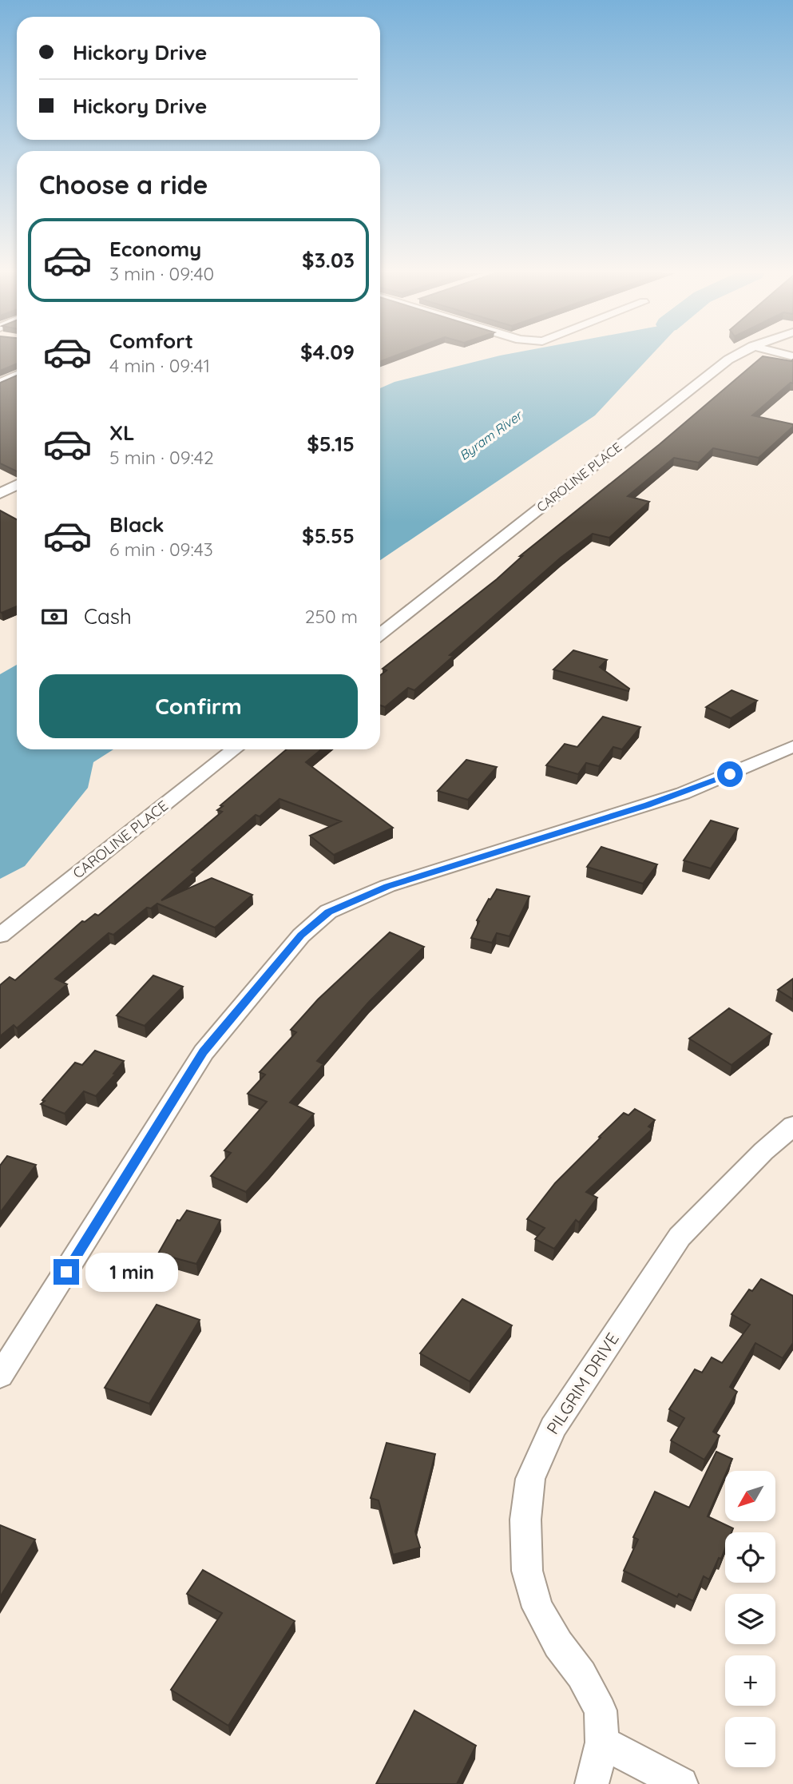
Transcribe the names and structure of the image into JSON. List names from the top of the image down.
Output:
{
  "streets": {
    "street": ["CAROLINE PLACE", "PILGRIM DRIVE"]
  },
  "water": ["Byram River"],
  "north": "bottom left",
  "page": {
    "banner": ["Hickory Drive", "Hickory Drive"],
    "heading": "Choose a ride",
    "list": [
      {
        "name": "Economy",
        "note": "3 min · 09:40",
        "value": "$3.03"
      },
      {
        "name": "Comfort",
        "note": "4 min · 09:41",
        "value": "$4.09"
      },
      {
        "name": "XL",
        "note": "5 min · 09:42",
        "value": "$5.15"
      },
      {
        "name": "Black",
        "note": "6 min · 09:43",
        "value": "$5.55"
      }
    ],
    "pay": ["Cash", "250 m"],
    "buttons": "Confirm",
    "bubble": "1 min",
    "map_buttons": ["+", "−"]
  }
}
